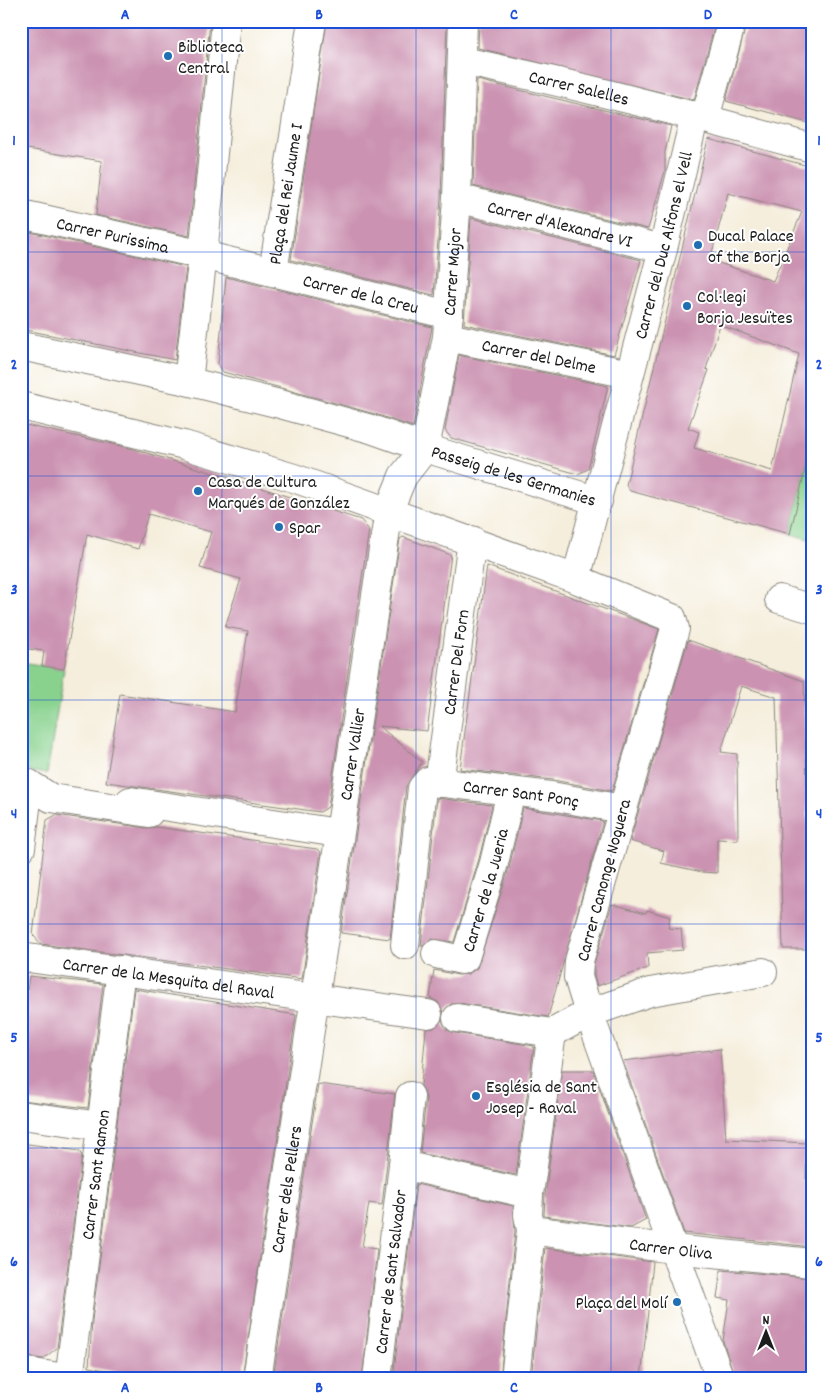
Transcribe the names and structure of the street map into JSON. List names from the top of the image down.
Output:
{
  "streets": {
    "street": [
      "Carrer Salelles",
      "Plaça del Rei Jaume I",
      "Carrer d'Alexandre VI",
      "Carrer Purissima",
      "Carrer del Duc Alfons el Vell",
      "Carrer Major",
      "Carrer de la Creu",
      "Carrer del Delme",
      "Passeig de les Germanies",
      "Carrer Del Forn",
      "Carrer Vallier",
      "Carrer Sant Ponç",
      "Carrer Canonge Noguera",
      "Carrer de la Jueria",
      "Carrer de la Mesquita del Raval",
      "Carrer Sant Ramon",
      "Carrer dels Pellers",
      "Carrer Oliva",
      "Carrer de Sant Salvador"
    ]
  },
  "crossings": [
    ["Carrer Salelles", "Carrer del Duc Alfons el Vell"],
    ["Carrer Salelles", "Carrer Major"],
    ["Plaça del Rei Jaume I", "Carrer Purissima"],
    ["Plaça del Rei Jaume I", "Carrer de la Creu"],
    ["Carrer d'Alexandre VI", "Carrer del Duc Alfons el Vell"],
    ["Carrer d'Alexandre VI", "Carrer Major"],
    ["Carrer del Duc Alfons el Vell", "Carrer del Delme"],
    ["Carrer del Duc Alfons el Vell", "Passeig de les Germanies"],
    ["Carrer Major", "Carrer de la Creu"],
    ["Carrer Major", "Carrer del Delme"],
    ["Carrer Major", "Passeig de les Germanies"],
    ["Carrer Major", "Carrer Vallier"],
    ["Carrer de la Creu", "Carrer del Delme"],
    ["Passeig de les Germanies", "Carrer Canonge Noguera"],
    ["Carrer Del Forn", "Carrer Sant Ponç"],
    ["Carrer Vallier", "Carrer de la Mesquita del Raval"],
    ["Carrer Vallier", "Carrer dels Pellers"],
    ["Carrer Sant Ponç", "Carrer Canonge Noguera"],
    ["Carrer Sant Ponç", "Carrer de la Jueria"],
    ["Carrer Canonge Noguera", "Carrer Oliva"],
    ["Carrer de la Mesquita del Raval", "Carrer Sant Ramon"],
    ["Carrer de la Mesquita del Raval", "Carrer dels Pellers"]
  ],
  "places": [
    "Biblioteca Central",
    "Ducal Palace of the Borja",
    "Col·legi Borja Jesuïtes",
    "Casa de Cultura Marqués de González",
    "Spar",
    "Església de Sant Josep - Raval",
    "Plaça del Molí"
  ],
  "north": "top",
  "grid": {
    "columns": [
      "A",
      "B",
      "C",
      "D"
    ],
    "rows": [
      "1",
      "2",
      "3",
      "4",
      "5",
      "6"
    ]
  }
}
